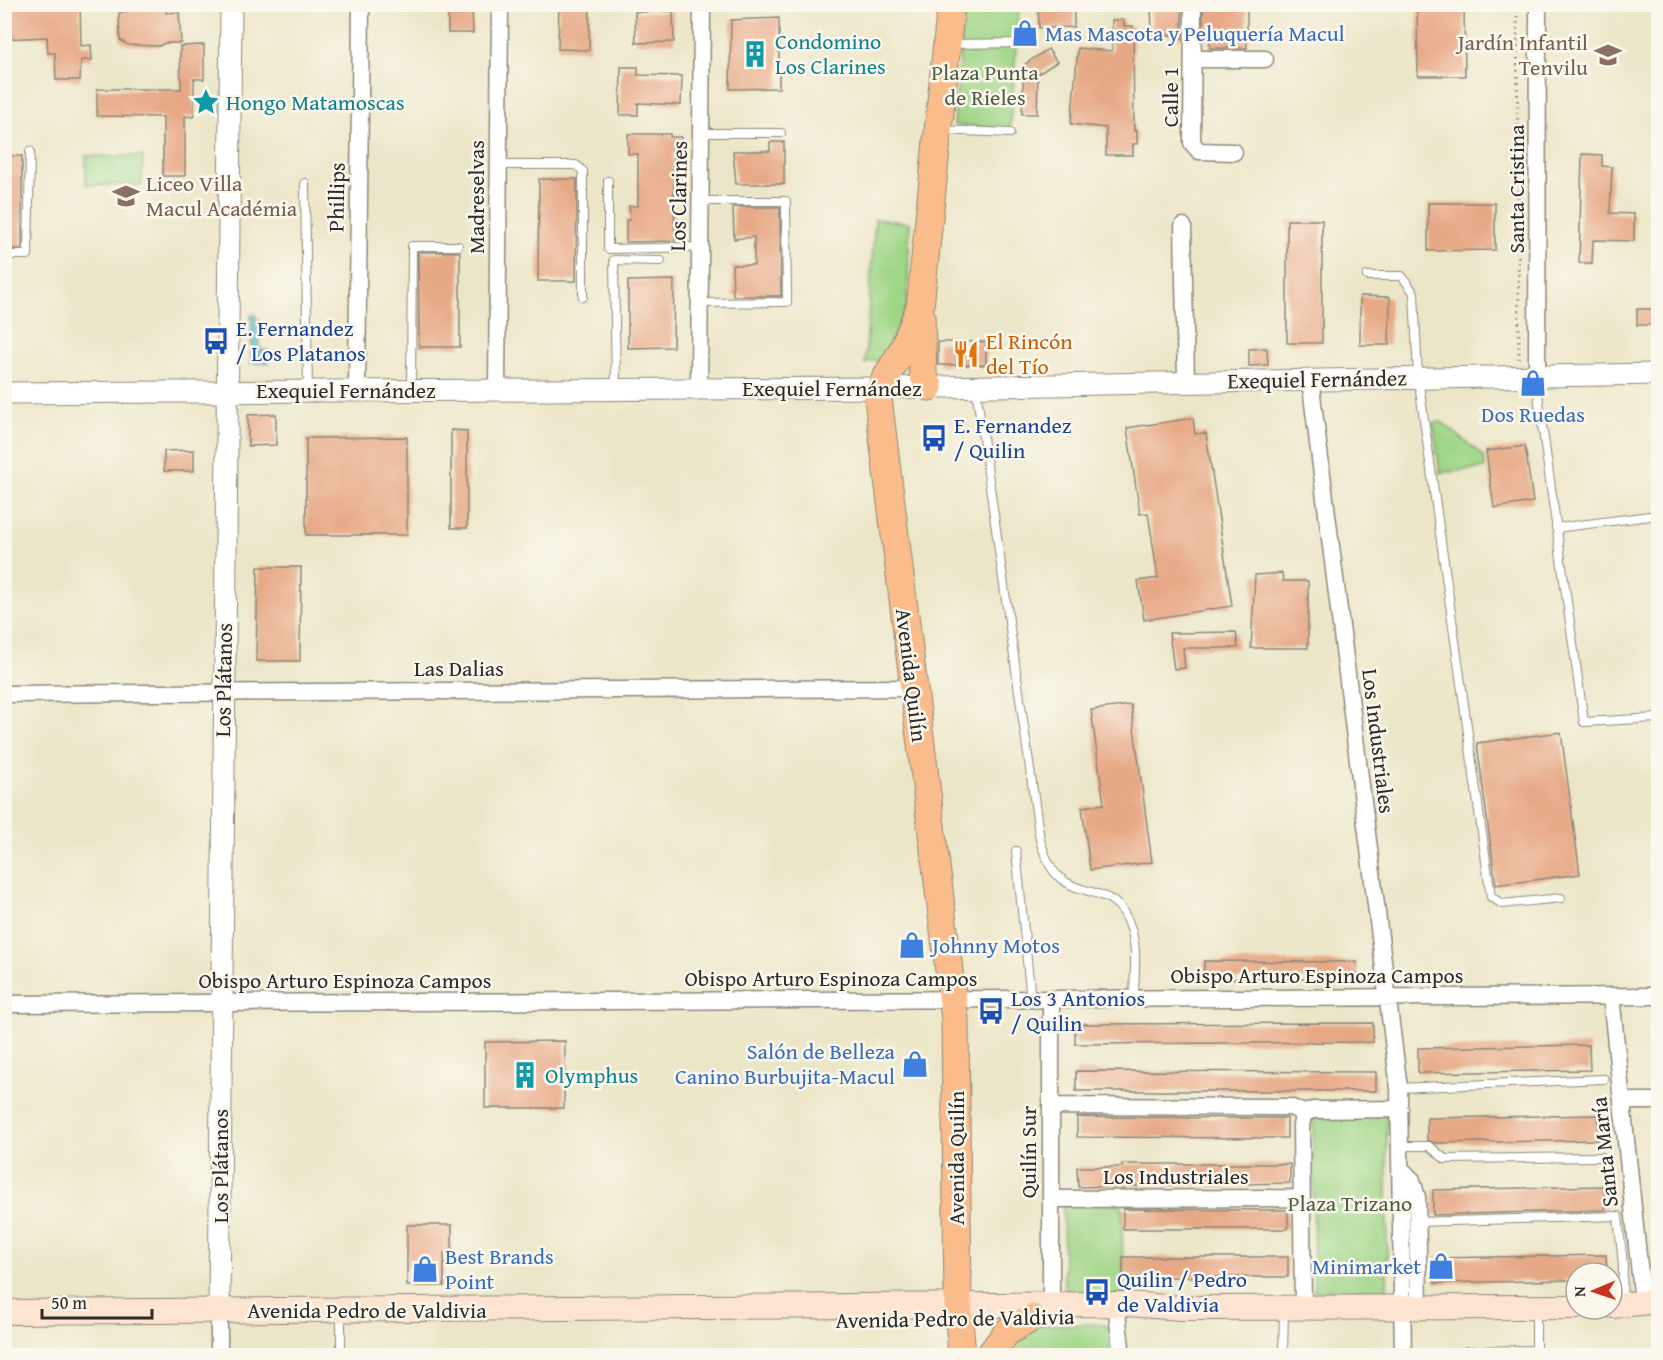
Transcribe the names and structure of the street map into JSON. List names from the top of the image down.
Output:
{
  "streets": {
    "main road": ["Avenida Quilín", "Avenida Pedro de Valdivia"],
    "street": [
      "Calle 1",
      "Santa Cristina",
      "Los Clarines",
      "Phillips",
      "Madreselvas",
      "Exequiel Fernández",
      "Las Dalias",
      "Los Plátanos",
      "Los Industriales",
      "Obispo Arturo Espinoza Campos",
      "Quilín Sur",
      "Santa María"
    ]
  },
  "crossings": [
    ["Santa Cristina", "Exequiel Fernández"],
    ["Los Clarines", "Exequiel Fernández"],
    ["Phillips", "Exequiel Fernández"],
    ["Madreselvas", "Exequiel Fernández"],
    ["Exequiel Fernández", "Avenida Quilín"],
    ["Exequiel Fernández", "Los Plátanos"],
    ["Exequiel Fernández", "Los Industriales"],
    ["Las Dalias", "Avenida Quilín"],
    ["Las Dalias", "Los Plátanos"],
    ["Avenida Quilín", "Obispo Arturo Espinoza Campos"],
    ["Avenida Quilín", "Avenida Pedro de Valdivia"],
    ["Los Plátanos", "Obispo Arturo Espinoza Campos"],
    ["Los Plátanos", "Avenida Pedro de Valdivia"],
    ["Los Industriales", "Obispo Arturo Espinoza Campos"],
    ["Los Industriales", "Quilín Sur"],
    ["Los Industriales", "Avenida Pedro de Valdivia"],
    ["Obispo Arturo Espinoza Campos", "Quilín Sur"],
    ["Obispo Arturo Espinoza Campos", "Santa María"],
    ["Quilín Sur", "Avenida Pedro de Valdivia"]
  ],
  "parks": ["Plaza Punta de Rieles", "Plaza Trizano"],
  "places": {
    "shop": [
      "Mas Mascota y Peluquería Macul",
      "Dos Ruedas",
      "Johnny Motos",
      "Salón de Belleza Canino Burbujita-Macul",
      "Minimarket",
      "Best Brands Point"
    ],
    "building": ["Condomino Los Clarines", "Olymphus"],
    "school or university": ["Jardín Infantil Tenvilu", "Liceo Villa Macul Académia"],
    "place": ["Hongo Matamoscas"],
    "bus stop": [
      "E. Fernandez / Los Platanos",
      "E. Fernandez / Quilin",
      "Los 3 Antonios / Quilin",
      "Quilin / Pedro de Valdivia"
    ],
    "restaurant": ["El Rincón del Tío"]
  },
  "scale_bar": "50 m",
  "north": "left"
}
